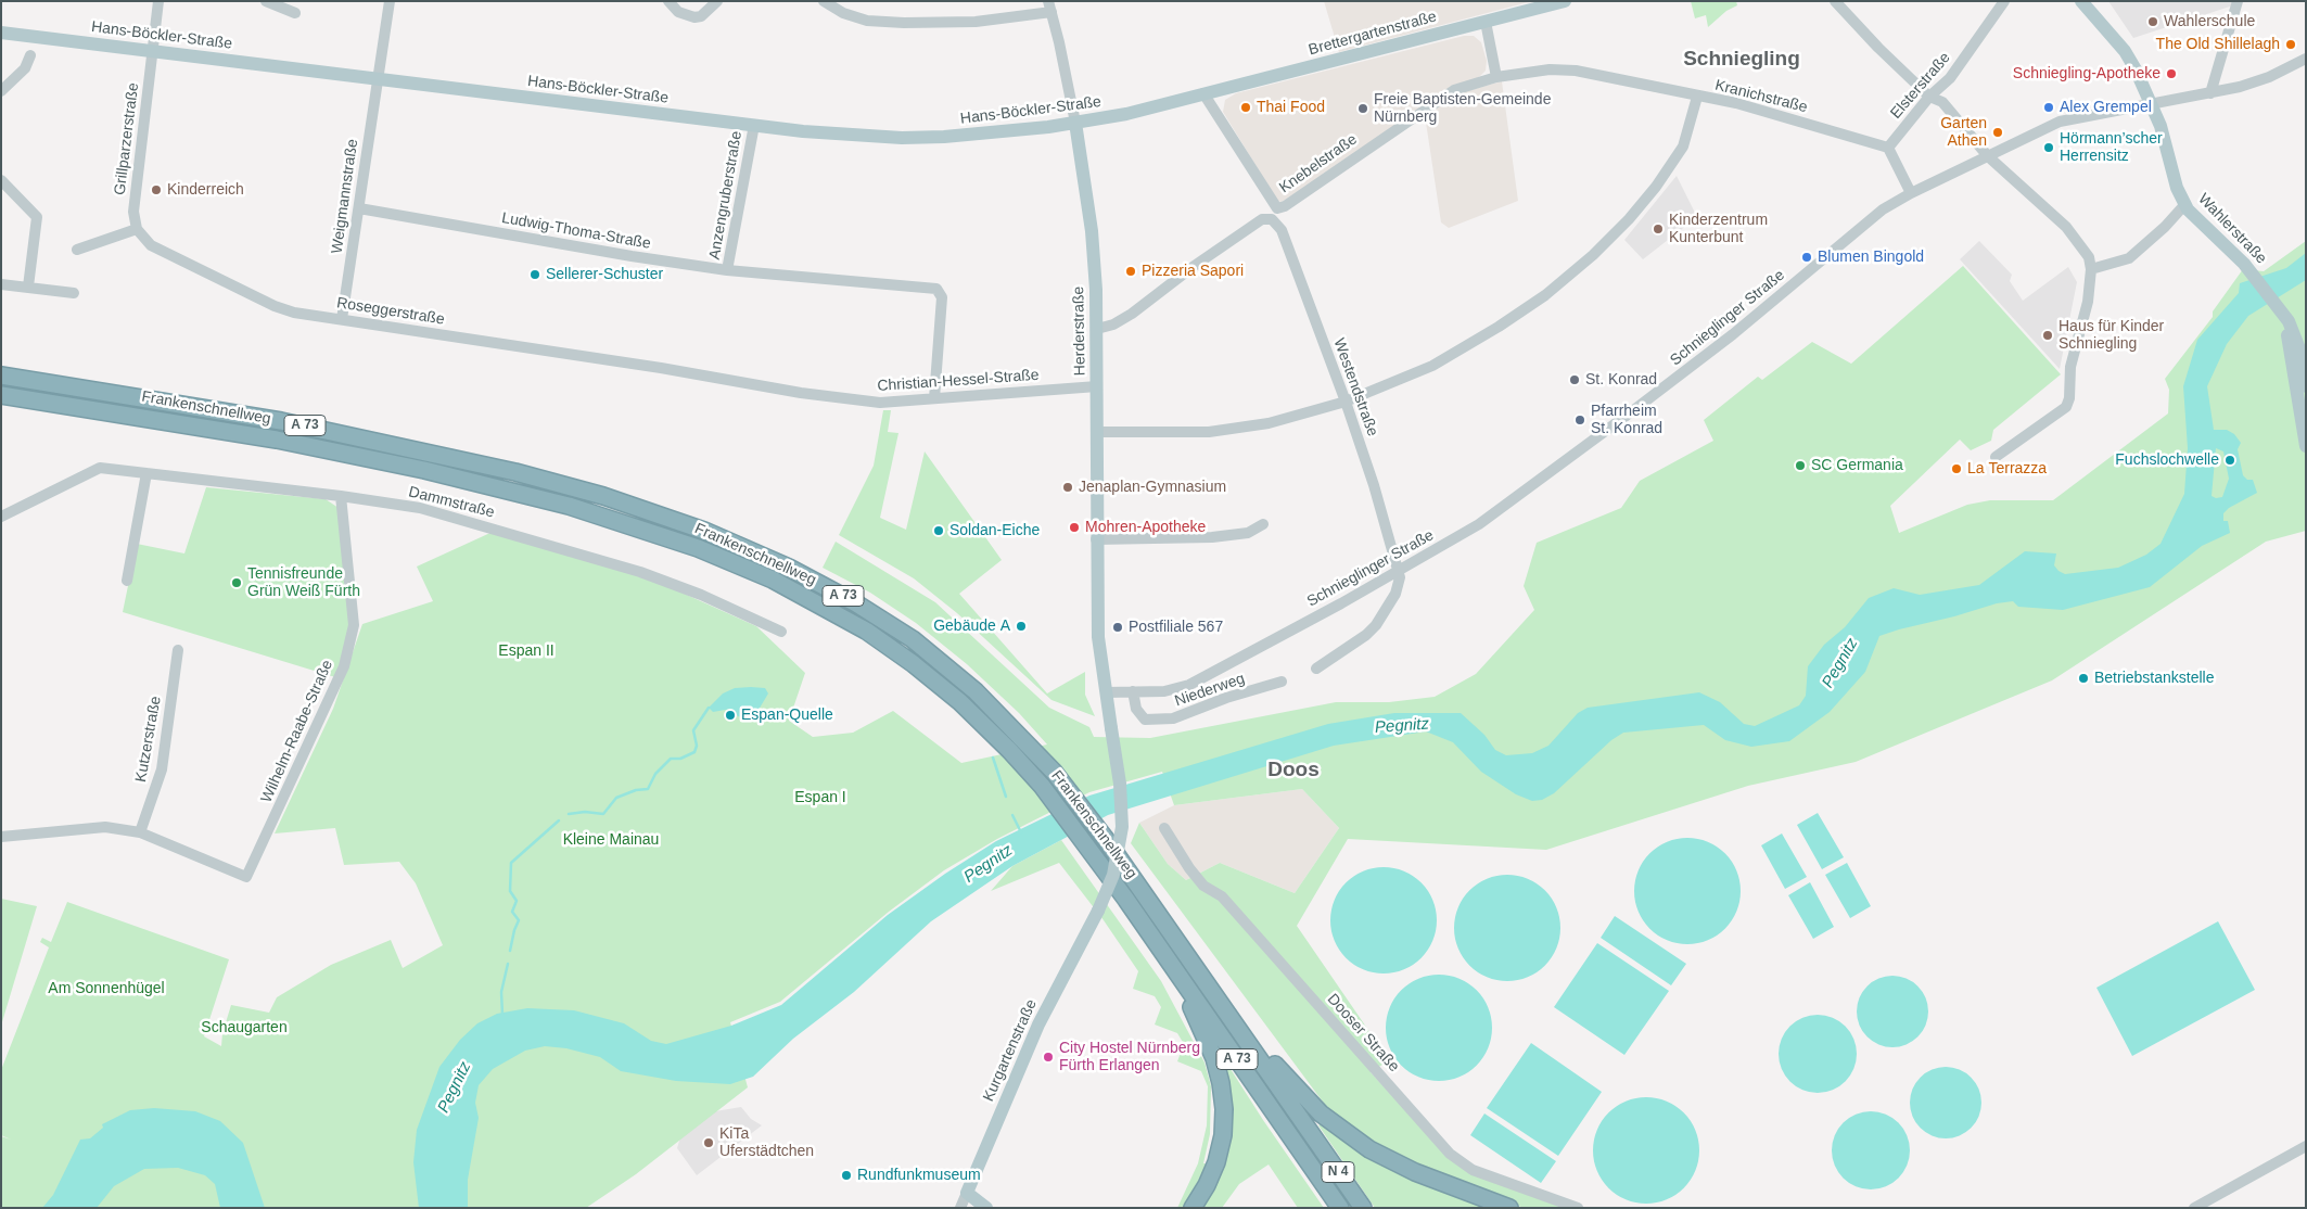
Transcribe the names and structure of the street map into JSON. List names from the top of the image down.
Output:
{
  "streets": {
    "highway": ["Frankenschnellweg", "A 73", "N 4"],
    "main road": [
      "Brettergartenstraße",
      "Hans-Böckler-Straße",
      "Wahlerstraße",
      "Herderstraße",
      "Kurgartenstraße"
    ],
    "street": [
      "Elsterstraße",
      "Kranichstraße",
      "Grillparzerstraße",
      "Knebelstraße",
      "Anzengruberstraße",
      "Weigmannstraße",
      "Ludwig-Thoma-Straße",
      "Roseggerstraße",
      "Schnieglinger Straße",
      "Christian-Hessel-Straße",
      "Westendstraße",
      "Dammstraße",
      "Niederweg",
      "Wilhelm-Raabe-Straße",
      "Kutzerstraße",
      "Dooser Straße"
    ]
  },
  "crossings": [
    ["Brettergartenstraße", "Hans-Böckler-Straße"],
    ["Brettergartenstraße", "Westendstraße"],
    ["Hans-Böckler-Straße", "Grillparzerstraße"],
    ["Hans-Böckler-Straße", "Anzengruberstraße"],
    ["Hans-Böckler-Straße", "Weigmannstraße"],
    ["Hans-Böckler-Straße", "Herderstraße"],
    ["Elsterstraße", "Kranichstraße"],
    ["Kranichstraße", "Knebelstraße"],
    ["Grillparzerstraße", "Roseggerstraße"],
    ["Knebelstraße", "Herderstraße"],
    ["Knebelstraße", "Westendstraße"],
    ["Anzengruberstraße", "Ludwig-Thoma-Straße"],
    ["Weigmannstraße", "Ludwig-Thoma-Straße"],
    ["Weigmannstraße", "Roseggerstraße"],
    ["Wahlerstraße", "Schnieglinger Straße"],
    ["Ludwig-Thoma-Straße", "Christian-Hessel-Straße"],
    ["Roseggerstraße", "Christian-Hessel-Straße"],
    ["Schnieglinger Straße", "Herderstraße"],
    ["Schnieglinger Straße", "Westendstraße"],
    ["Schnieglinger Straße", "Niederweg"],
    ["Herderstraße", "Christian-Hessel-Straße"],
    ["Herderstraße", "Kurgartenstraße"],
    ["Dammstraße", "Wilhelm-Raabe-Straße"],
    ["Wilhelm-Raabe-Straße", "Kutzerstraße"]
  ],
  "districts": ["Schniegling", "Doos"],
  "water": ["Pegnitz"],
  "parks": [
    "Espan II",
    "Espan I",
    "Kleine Mainau",
    "Am Sonnenhügel",
    "Schaugarten"
  ],
  "places": [
    "Wahlerschule",
    "The Old Shillelagh",
    "Schniegling-Apotheke",
    "Thai Food",
    "Alex Grempel",
    "Freie Baptisten-Gemeinde Nürnberg",
    "Garten Athen",
    "Hörmann’scher Herrensitz",
    "Kinderreich",
    "Kinderzentrum Kunterbunt",
    "Blumen Bingold",
    "Pizzeria Sapori",
    "Sellerer-Schuster",
    "Haus für Kinder Schniegling",
    "St. Konrad",
    "Pfarrheim St. Konrad",
    "Fuchslochwelle",
    "SC Germania",
    "La Terrazza",
    "Jenaplan-Gymnasium",
    "Mohren-Apotheke",
    "Soldan-Eiche",
    "Tennisfreunde Grün Weiß Fürth",
    "Gebäude A",
    "Postfiliale 567",
    "Betriebstankstelle",
    "Espan-Quelle",
    "City Hostel Nürnberg Fürth Erlangen",
    "KiTa Uferstädtchen",
    "Rundfunkmuseum"
  ]
}
